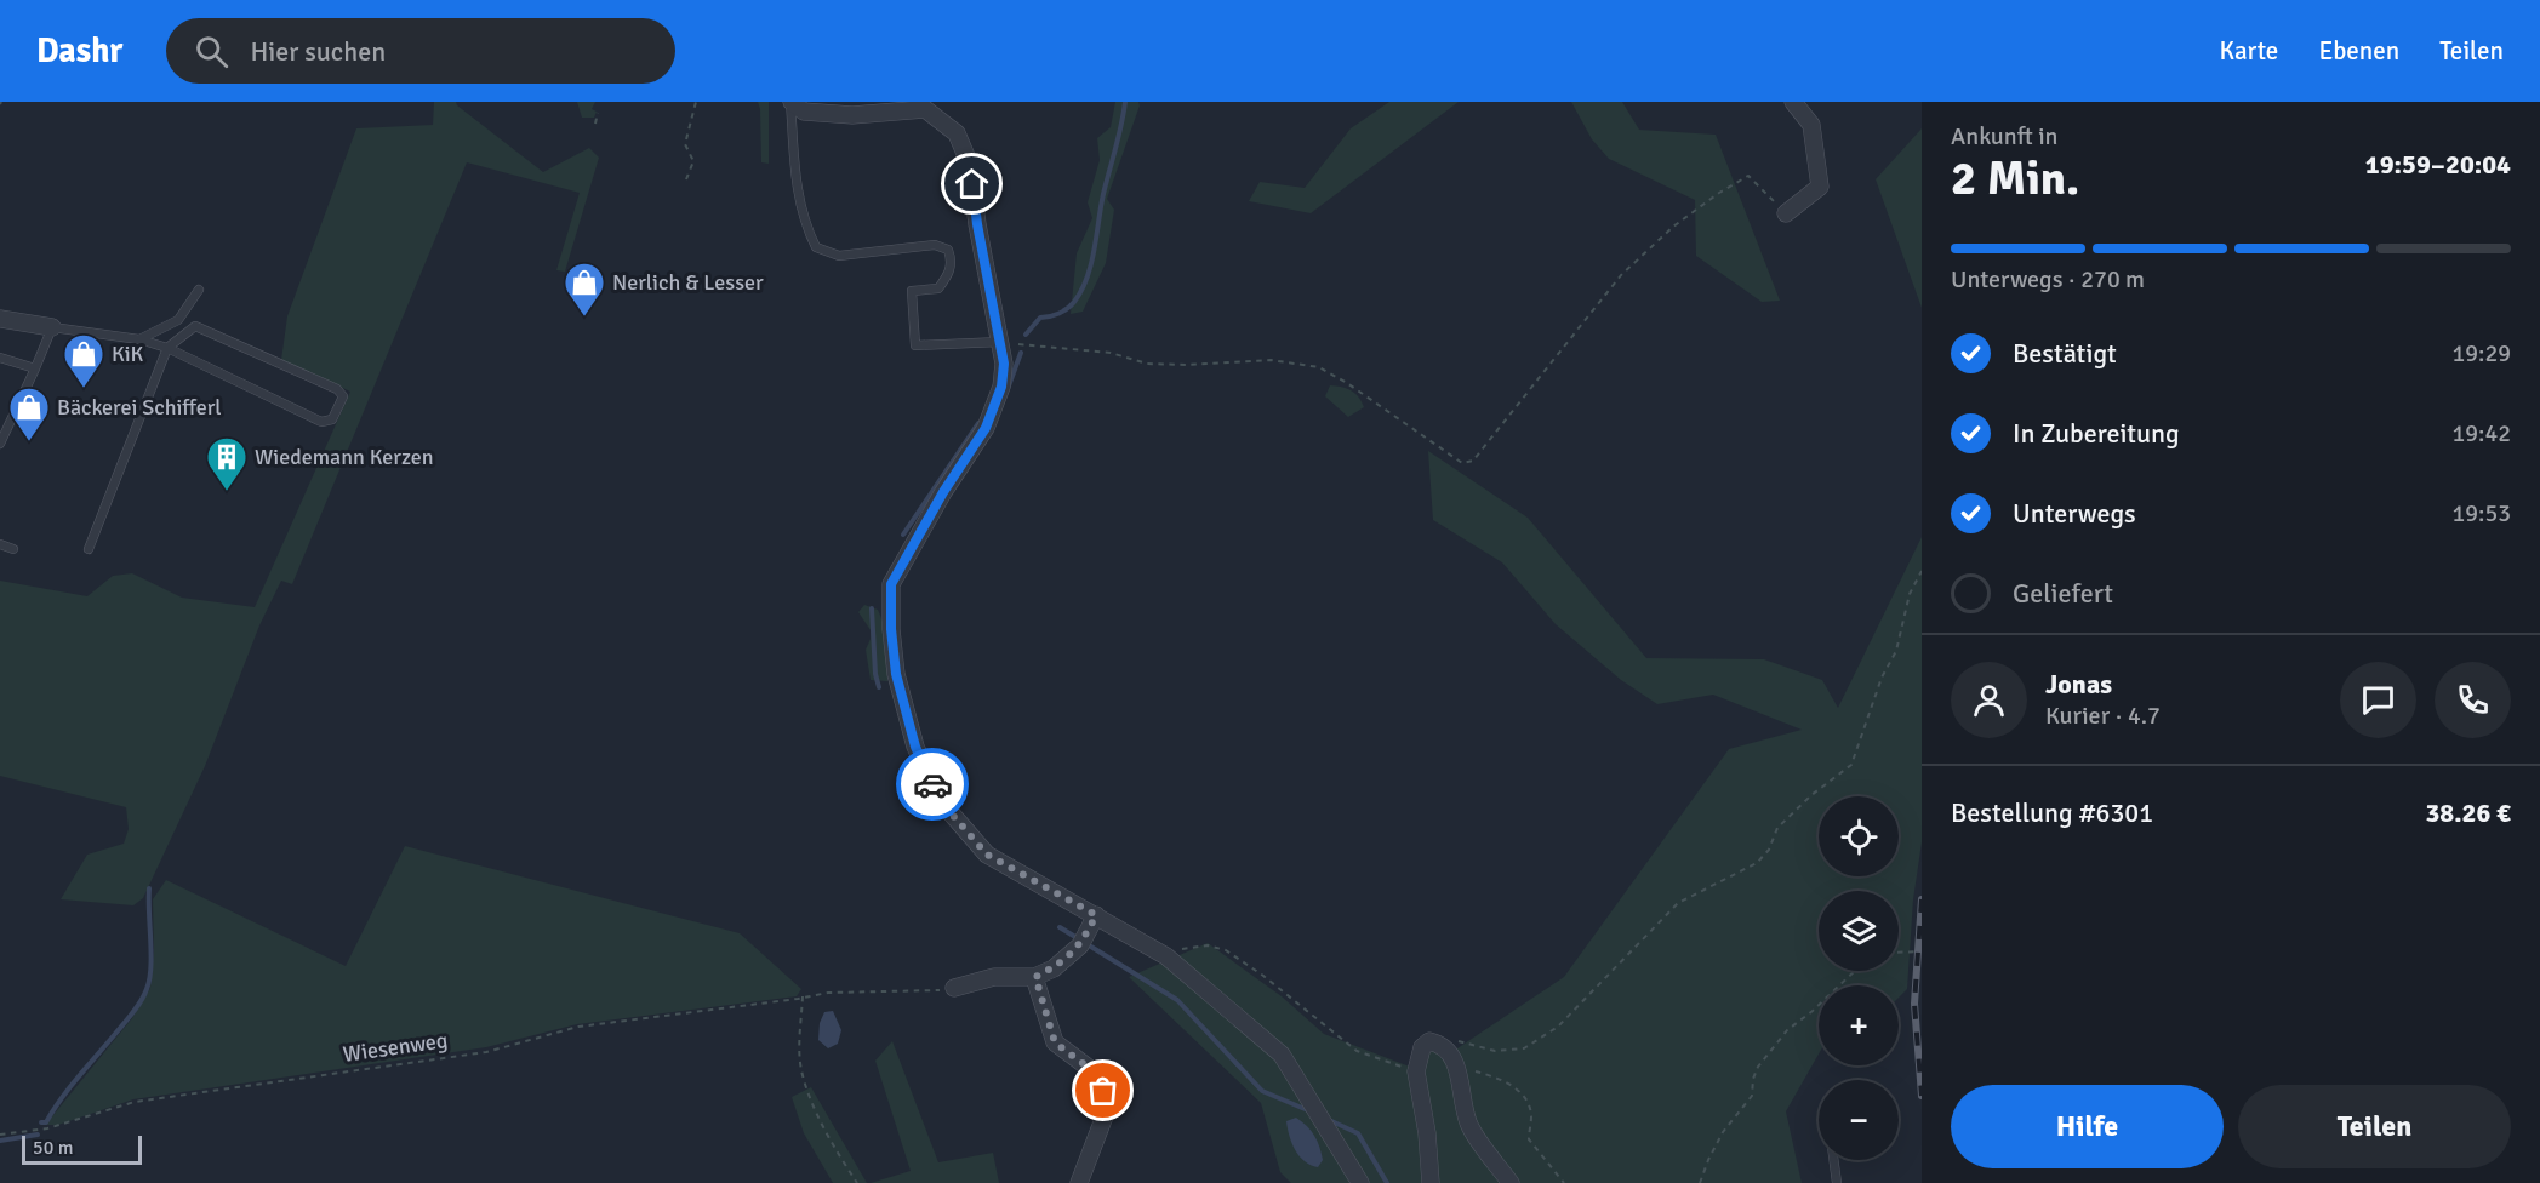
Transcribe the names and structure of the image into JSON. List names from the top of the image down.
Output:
{
  "streets": {
    "path": ["Wiesenweg"]
  },
  "places": {
    "shop": ["Nerlich & Lesser", "KiK", "Bäckerei Schifferl"],
    "building": ["Wiedemann Kerzen"]
  },
  "scale_bar": "50 m",
  "page": {
    "header": "Dashr",
    "search": "Hier suchen",
    "nav": ["Karte", "Ebenen", "Teilen"],
    "heading": ["2 Min.", "Ankunft in", "19:59–20:04"],
    "panel": [
      "Jonas",
      "Kurier · 4.7",
      "Bestellung #6301",
      "38.26 €"
    ],
    "bar": "Unterwegs · 270 m",
    "list": [
      ["Bestätigt", "19:29"],
      ["In Zubereitung", "19:42"],
      ["Unterwegs", "19:53"],
      "Geliefert"
    ],
    "map_buttons": ["+", "−"],
    "buttons": ["Hilfe", "Teilen"],
    "scale": "50 m"
  }
}
